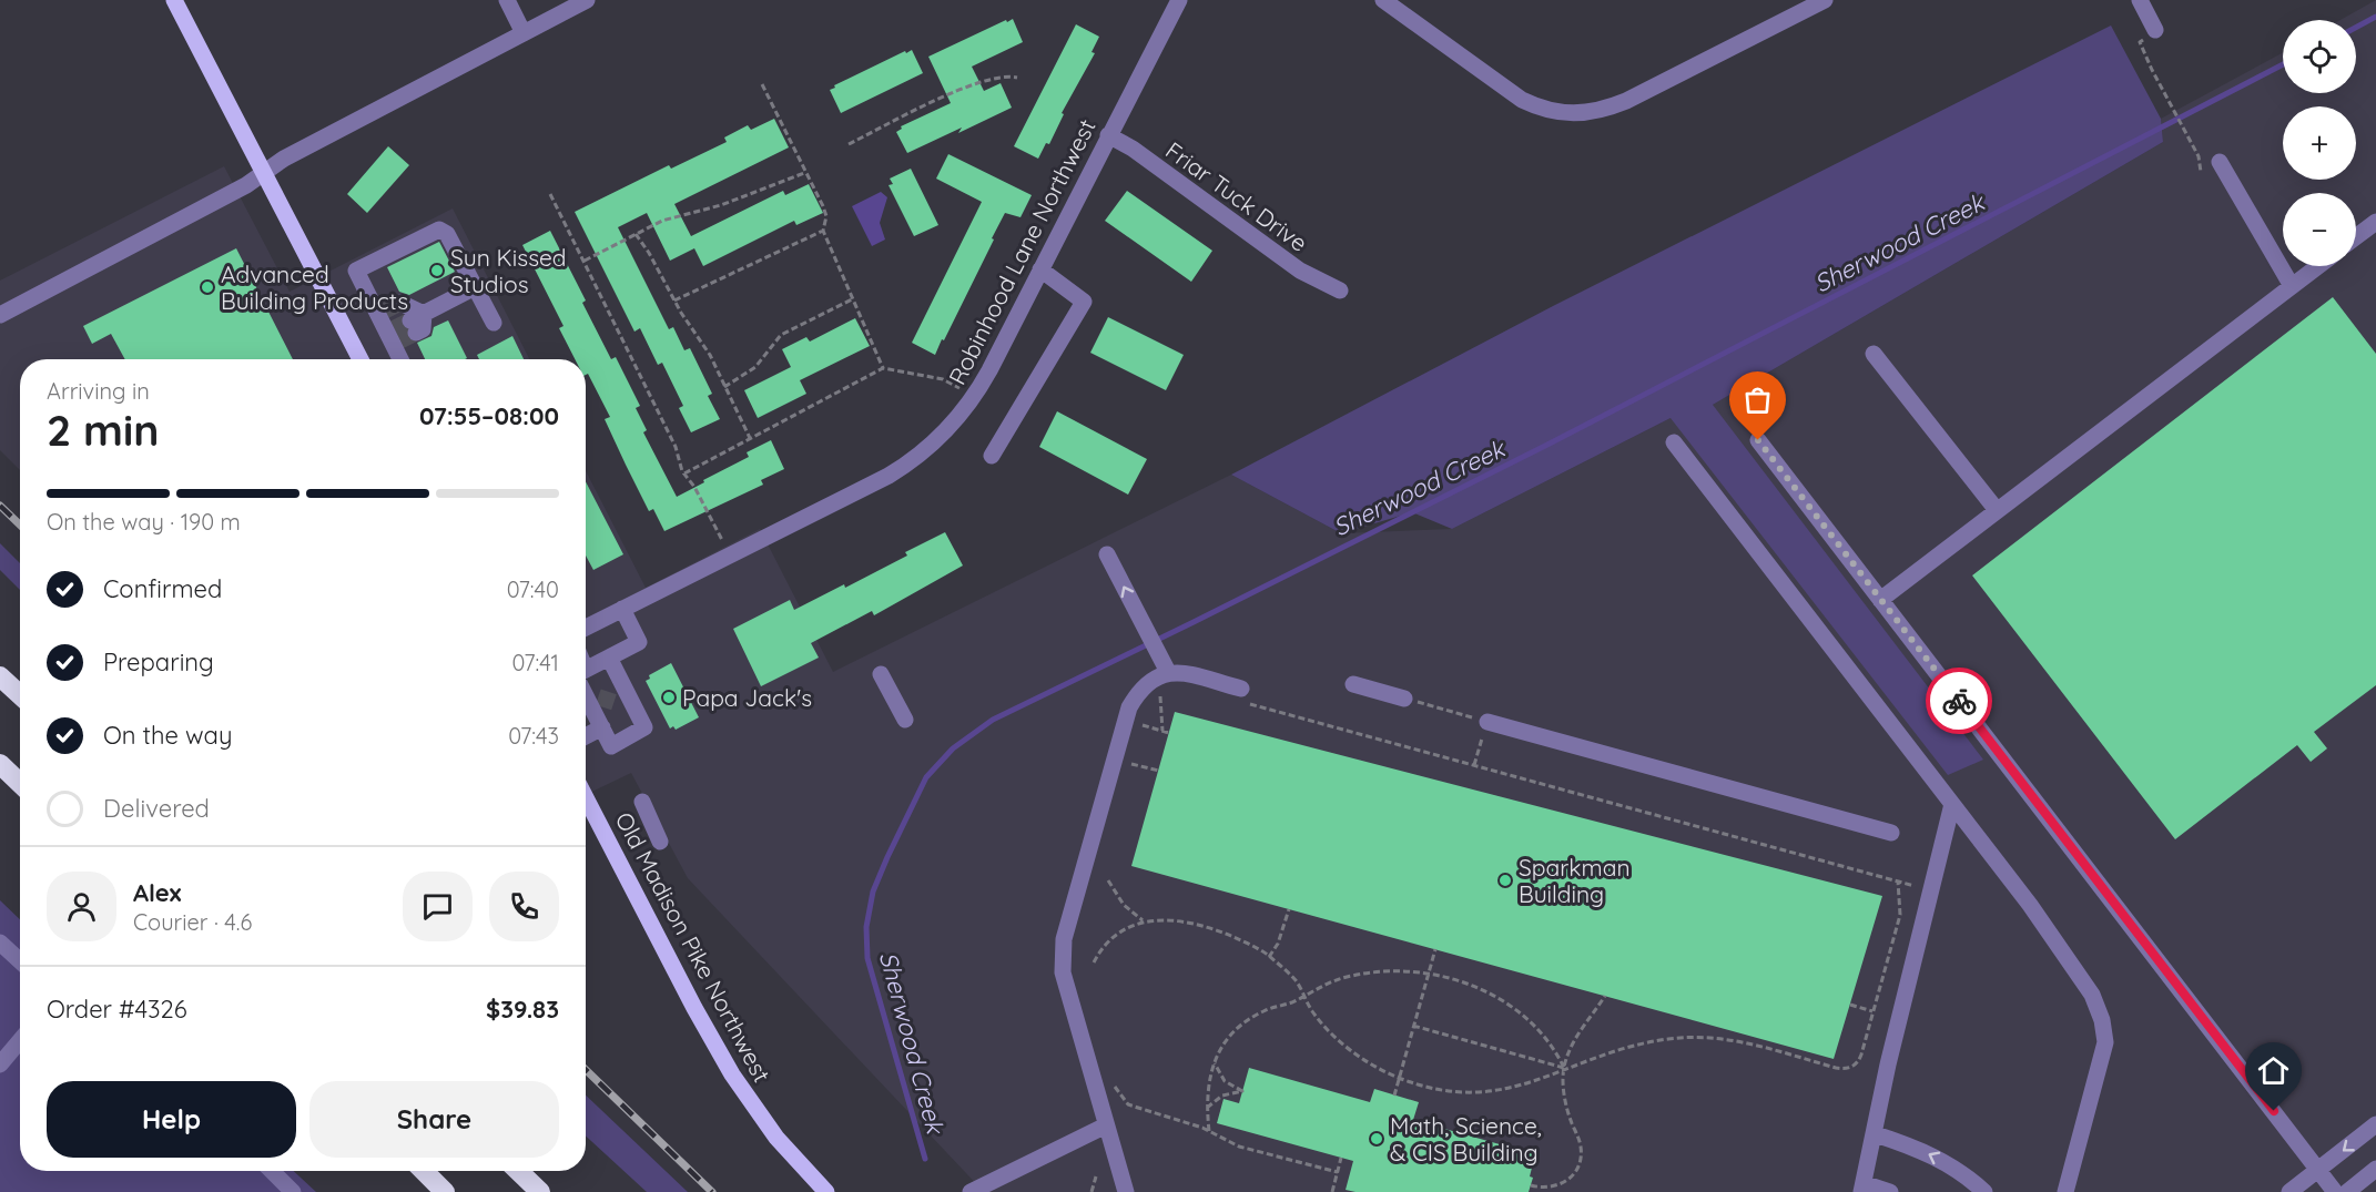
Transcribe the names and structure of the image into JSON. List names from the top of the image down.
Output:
{
  "streets": {
    "main road": ["Old Madison Pike Northwest"],
    "street": ["Friar Tuck Drive", "Robinhood Lane Northwest"]
  },
  "crossings": [
    ["Friar Tuck Drive", "Robinhood Lane Northwest"]
  ],
  "water": ["Sherwood Creek"],
  "places": [
    "Sun Kissed Studios",
    "Advanced Building Products",
    "Papa Jack's",
    "Sparkman Building",
    "Math, Science, & CIS Building"
  ],
  "page": {
    "map_buttons": ["+", "−"],
    "heading": ["2 min", "Arriving in", "07:55–08:00"],
    "panel": [
      "Alex",
      "Courier · 4.6",
      "Order #4326",
      "$39.83"
    ],
    "bar": "On the way · 190 m",
    "list": [
      ["Confirmed", "07:40"],
      ["Preparing", "07:41"],
      ["On the way", "07:43"],
      "Delivered"
    ],
    "buttons": ["Help", "Share"]
  }
}
